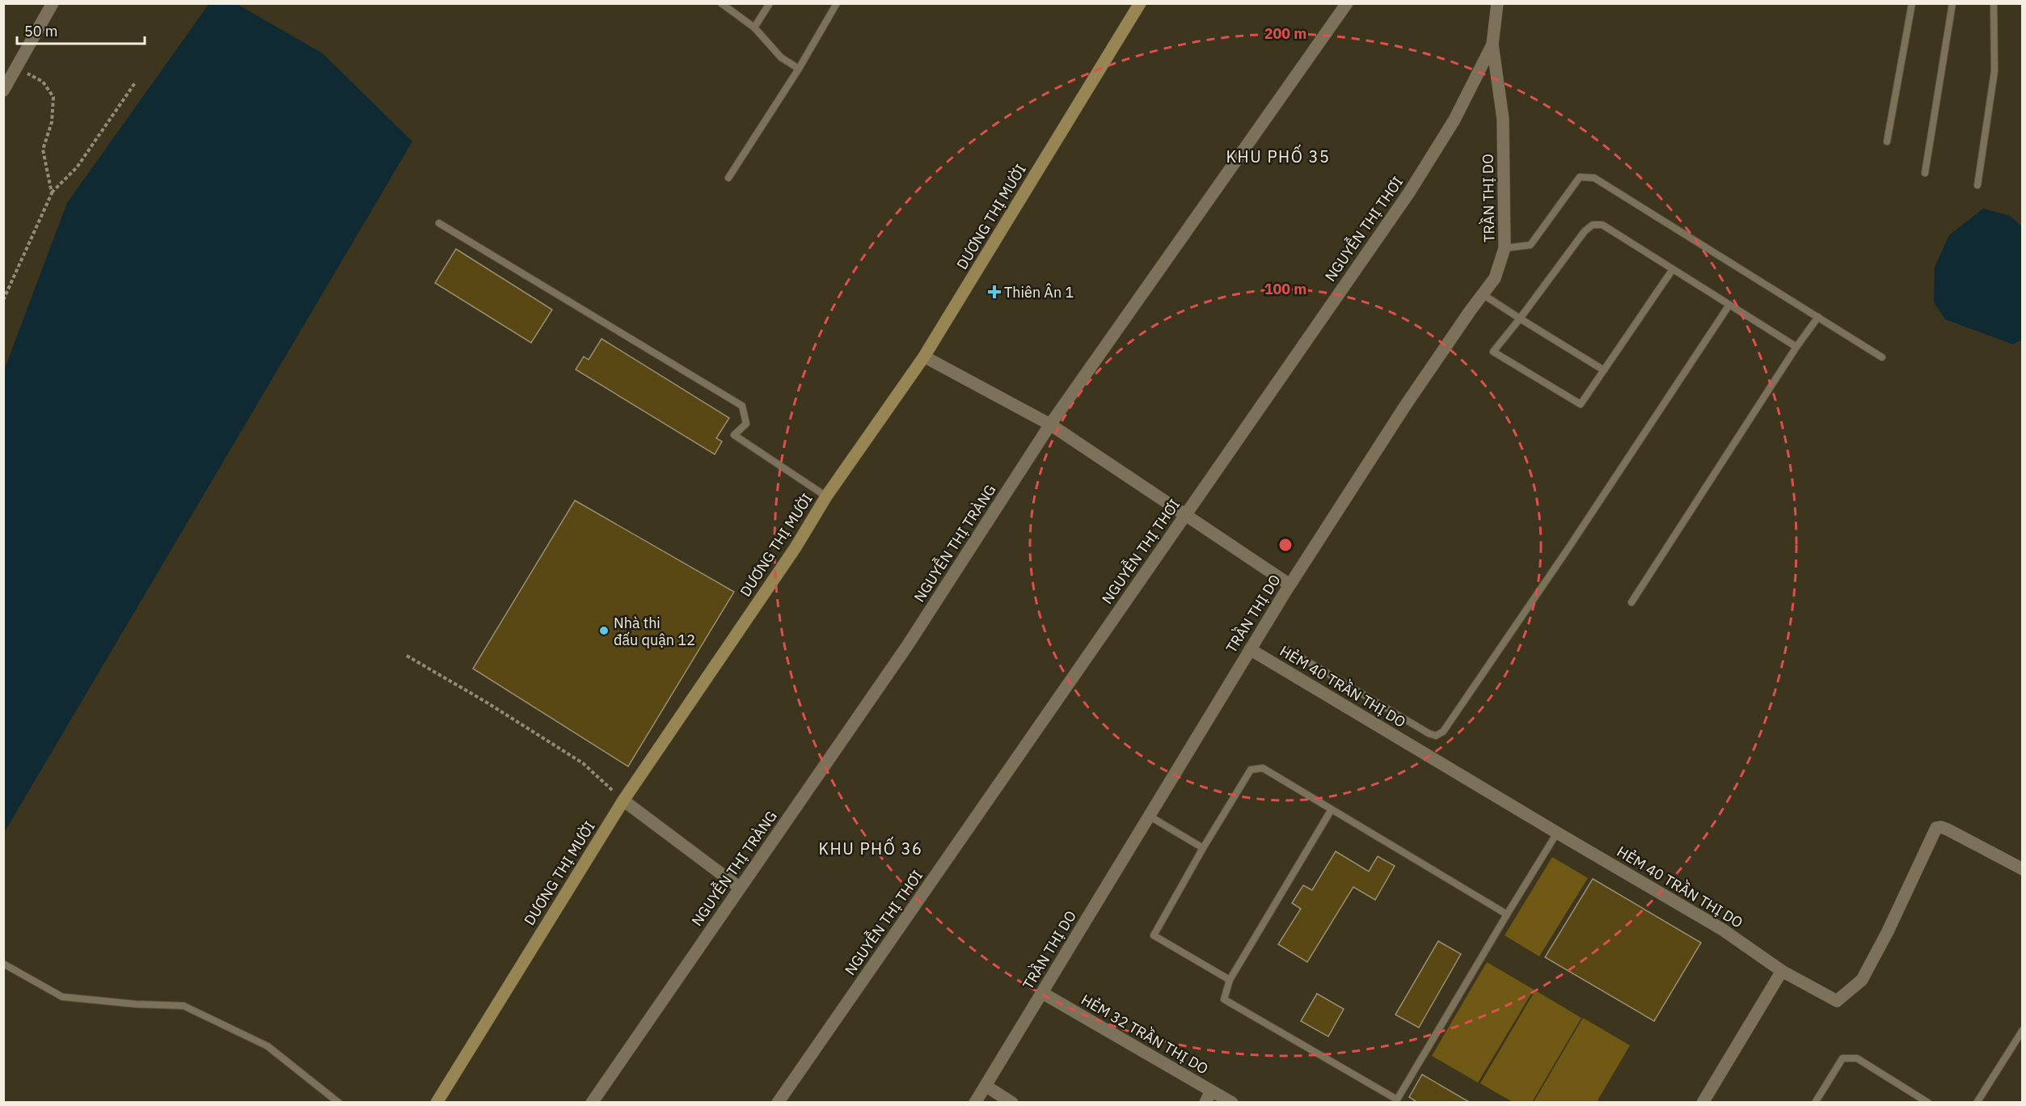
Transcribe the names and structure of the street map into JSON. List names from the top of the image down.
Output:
{
  "streets": {
    "street": [
      "TRẦN THỊ DO",
      "DƯƠNG THỊ MƯỜI",
      "NGUYỄN THỊ THƠI",
      "NGUYỄN THỊ TRÀNG",
      "HẺM 40 TRẦN THỊ DO",
      "HẺM 32 TRẦN THỊ DO"
    ]
  },
  "crossings": [
    ["TRẦN THỊ DO", "NGUYỄN THỊ THƠI"],
    ["TRẦN THỊ DO", "HẺM 40 TRẦN THỊ DO"],
    ["TRẦN THỊ DO", "HẺM 32 TRẦN THỊ DO"]
  ],
  "districts": ["KHU PHỐ 35", "KHU PHỐ 36"],
  "places": {
    "health": ["Thiên Ân 1"],
    "other": ["Nhà thi đấu quận 12"]
  },
  "scale_bar": "50 m",
  "rings": ["200 m", "100 m"]
}
